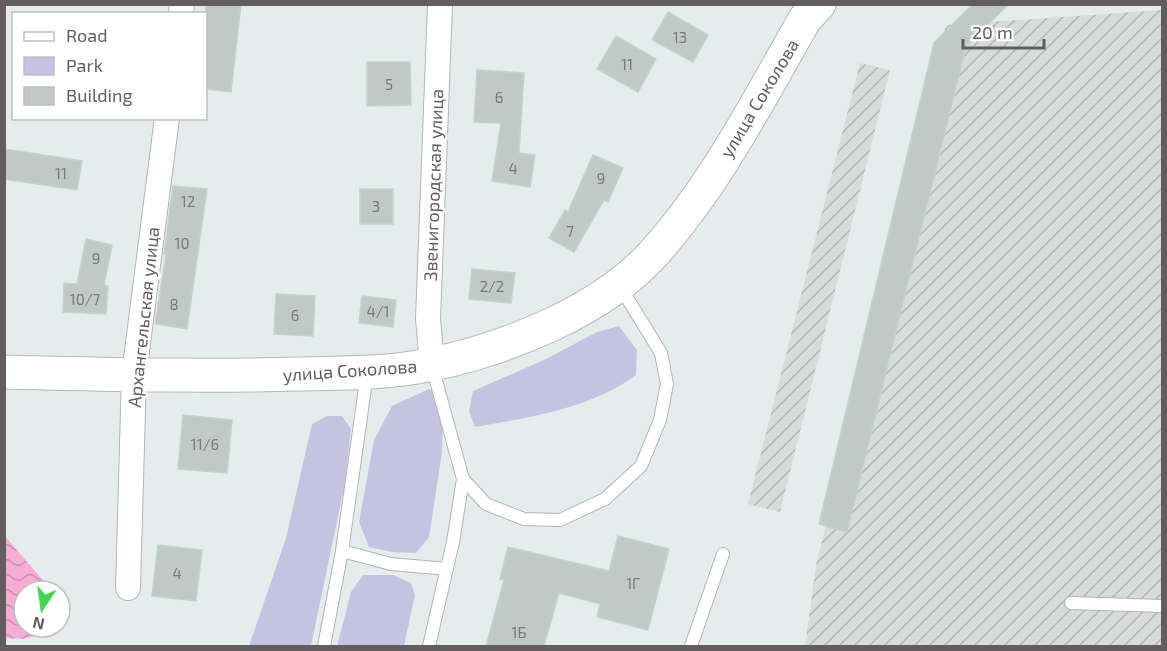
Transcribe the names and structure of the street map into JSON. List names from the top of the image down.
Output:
{
  "streets": {
    "main road": ["улица Соколова"],
    "street": ["Звенигородская улица", "Архангельская улица"]
  },
  "crossings": [
    ["улица Соколова", "Звенигородская улица"],
    ["улица Соколова", "Архангельская улица"]
  ],
  "house_numbers": [
    "13",
    "11",
    "5",
    "6",
    "4",
    "11",
    "9",
    "12",
    "3",
    "7",
    "10",
    "9",
    "2/2",
    "10/7",
    "8",
    "4/1",
    "6",
    "11/6",
    "4",
    "1Г",
    "1Б"
  ],
  "legend": ["Road", "Park", "Building"],
  "scale_bar": "20 m",
  "north": "bottom"
}
